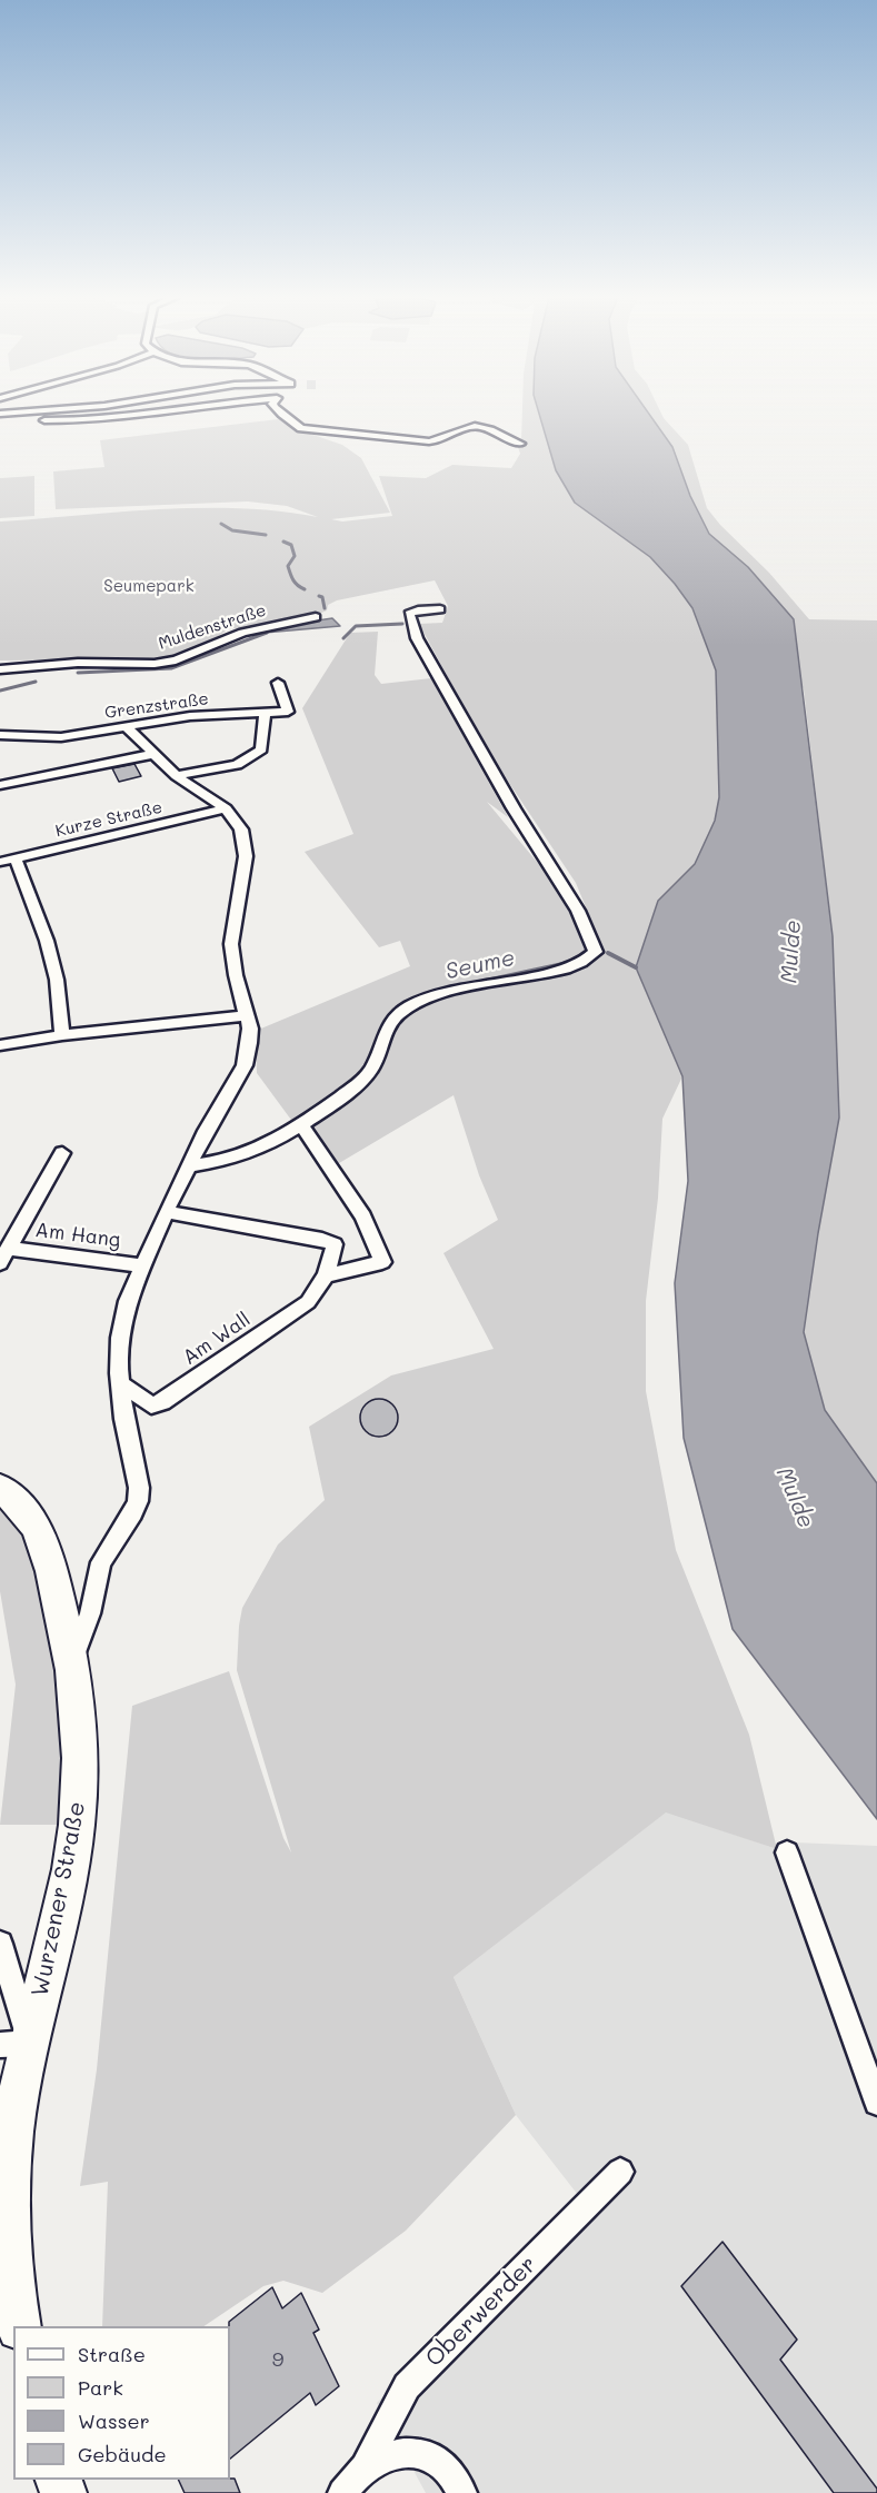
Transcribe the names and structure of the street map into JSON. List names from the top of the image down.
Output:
{
  "streets": {
    "main road": ["Wurzener Straße"],
    "street": [
      "Muldenstraße",
      "Grenzstraße",
      "Kurze Straße",
      "Am Hang",
      "Am Wall",
      "Oberwerder"
    ]
  },
  "water": ["Mulde", "Seume"],
  "parks": ["Seumepark"],
  "house_numbers": ["9"],
  "legend": [
    "Straße",
    "Park",
    "Wasser",
    "Gebäude"
  ]
}
